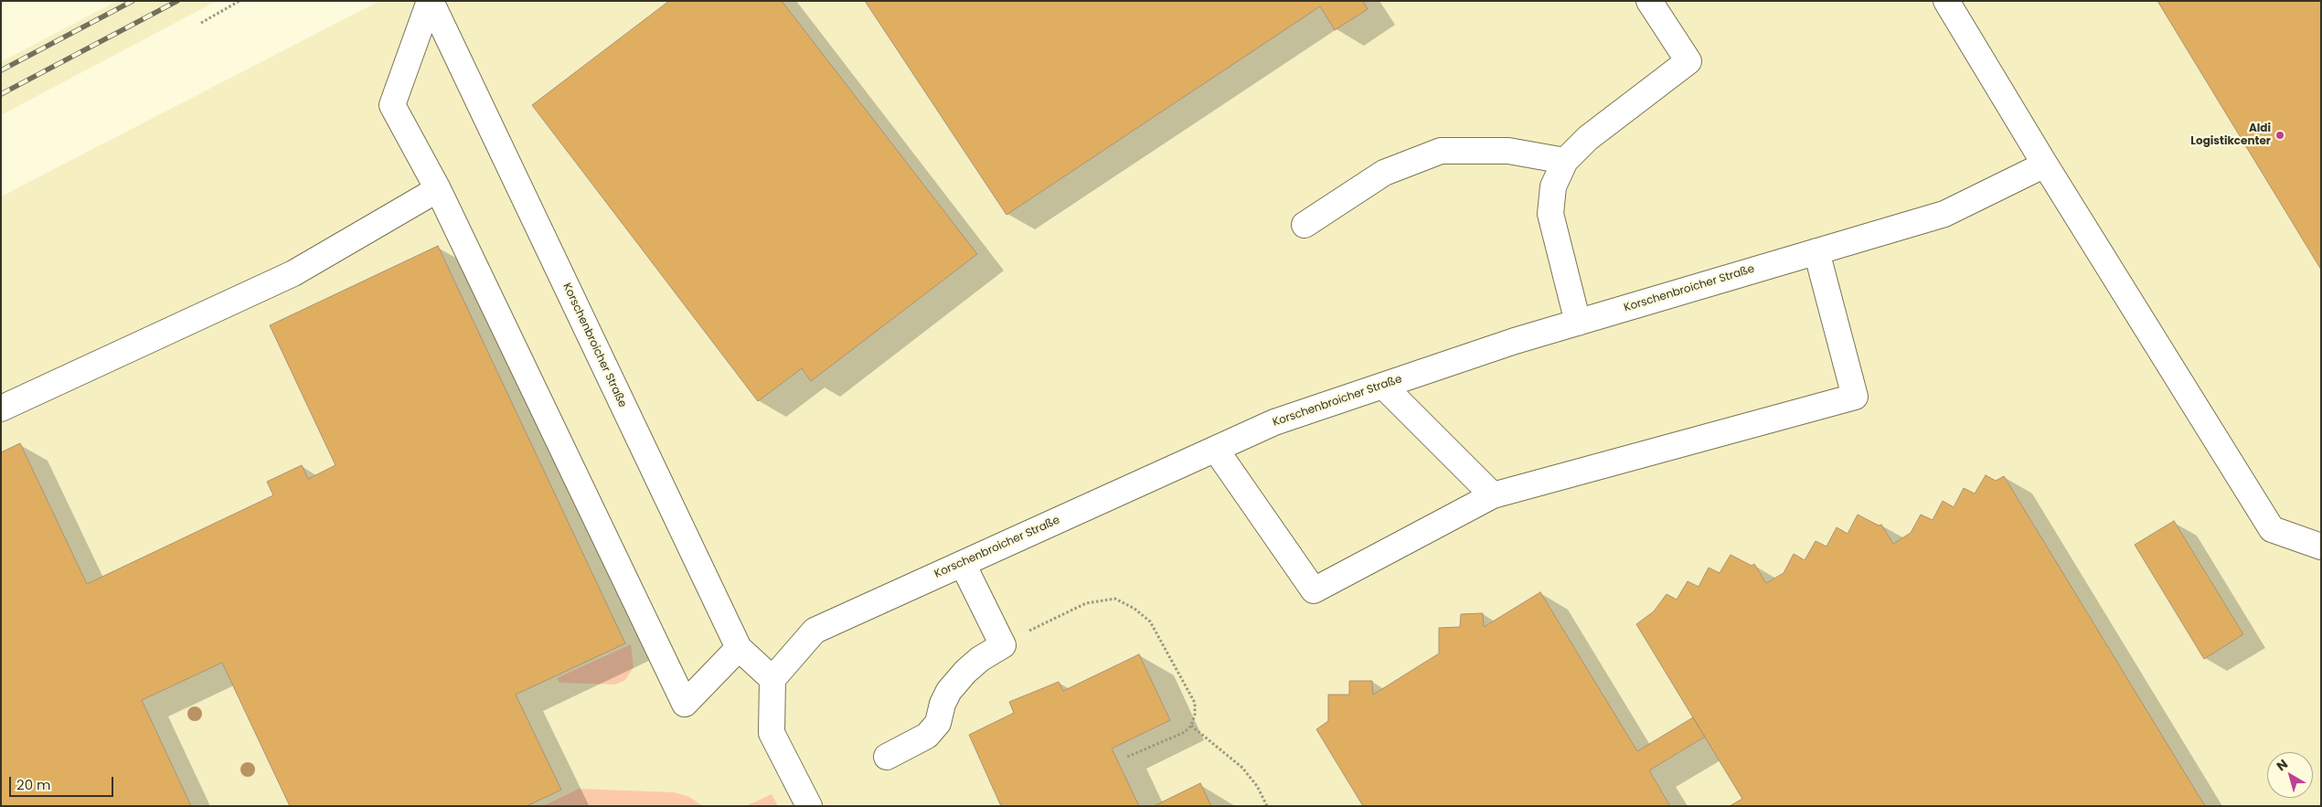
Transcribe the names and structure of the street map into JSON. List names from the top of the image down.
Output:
{
  "streets": {
    "street": ["Korschenbroicher Straße"]
  },
  "places": ["Aldi Logistikcenter"],
  "scale_bar": "20 m",
  "north": "top left"
}
